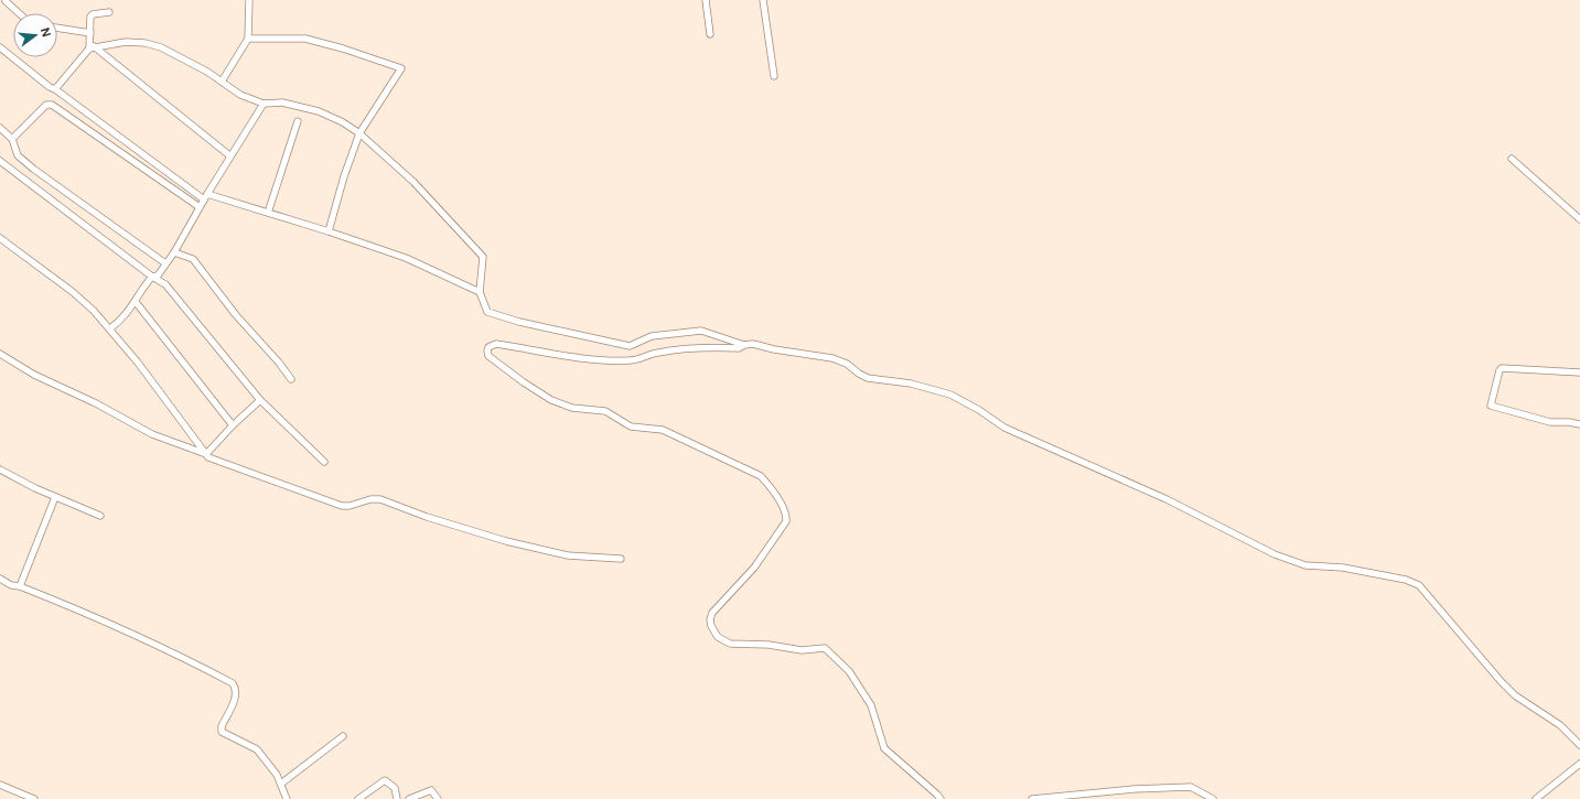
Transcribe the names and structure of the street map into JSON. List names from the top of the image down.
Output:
{
  "north": "right"
}
